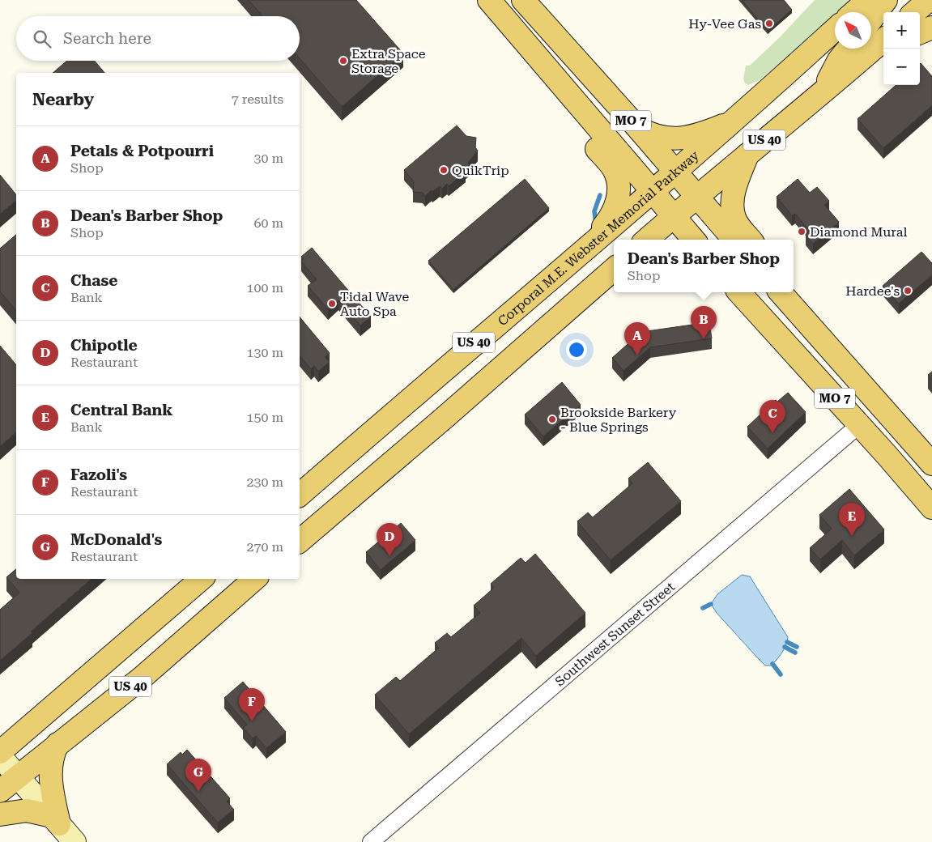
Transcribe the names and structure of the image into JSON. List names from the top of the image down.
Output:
{
  "streets": {
    "main road": ["MO 7", "US 40", "Corporal M.E. Webster Memorial Parkway"],
    "street": ["Southwest Sunset Street"]
  },
  "crossings": [
    ["MO 7", "US 40"],
    ["MO 7", "Corporal M.E. Webster Memorial Parkway"],
    ["MO 7", "Southwest Sunset Street"]
  ],
  "places": [
    "Hy-Vee Gas",
    "Extra Space Storage",
    "QuikTrip",
    "Diamond Mural",
    "Hardee's",
    "Tidal Wave Auto Spa",
    "Brookside Barkery - Blue Springs"
  ],
  "north": "top left",
  "page": {
    "map_buttons": ["+", "−"],
    "search": "Search here",
    "heading": ["Nearby", "7 results"],
    "list": [
      {
        "mark": "A",
        "name": "Petals & Potpourri",
        "note": "Shop",
        "value": "30 m"
      },
      {
        "mark": "B",
        "name": "Dean's Barber Shop",
        "note": "Shop",
        "value": "60 m"
      },
      {
        "mark": "C",
        "name": "Chase",
        "note": "Bank",
        "value": "100 m"
      },
      {
        "mark": "D",
        "name": "Chipotle",
        "note": "Restaurant",
        "value": "130 m"
      },
      {
        "mark": "E",
        "name": "Central Bank",
        "note": "Bank",
        "value": "150 m"
      },
      {
        "mark": "F",
        "name": "Fazoli's",
        "note": "Restaurant",
        "value": "230 m"
      },
      {
        "mark": "G",
        "name": "McDonald's",
        "note": "Restaurant",
        "value": "270 m"
      }
    ],
    "popup": ["Dean's Barber Shop", "Shop"],
    "pins": [
      "B",
      "A",
      "C",
      "E",
      "D",
      "F",
      "G"
    ]
  }
}
